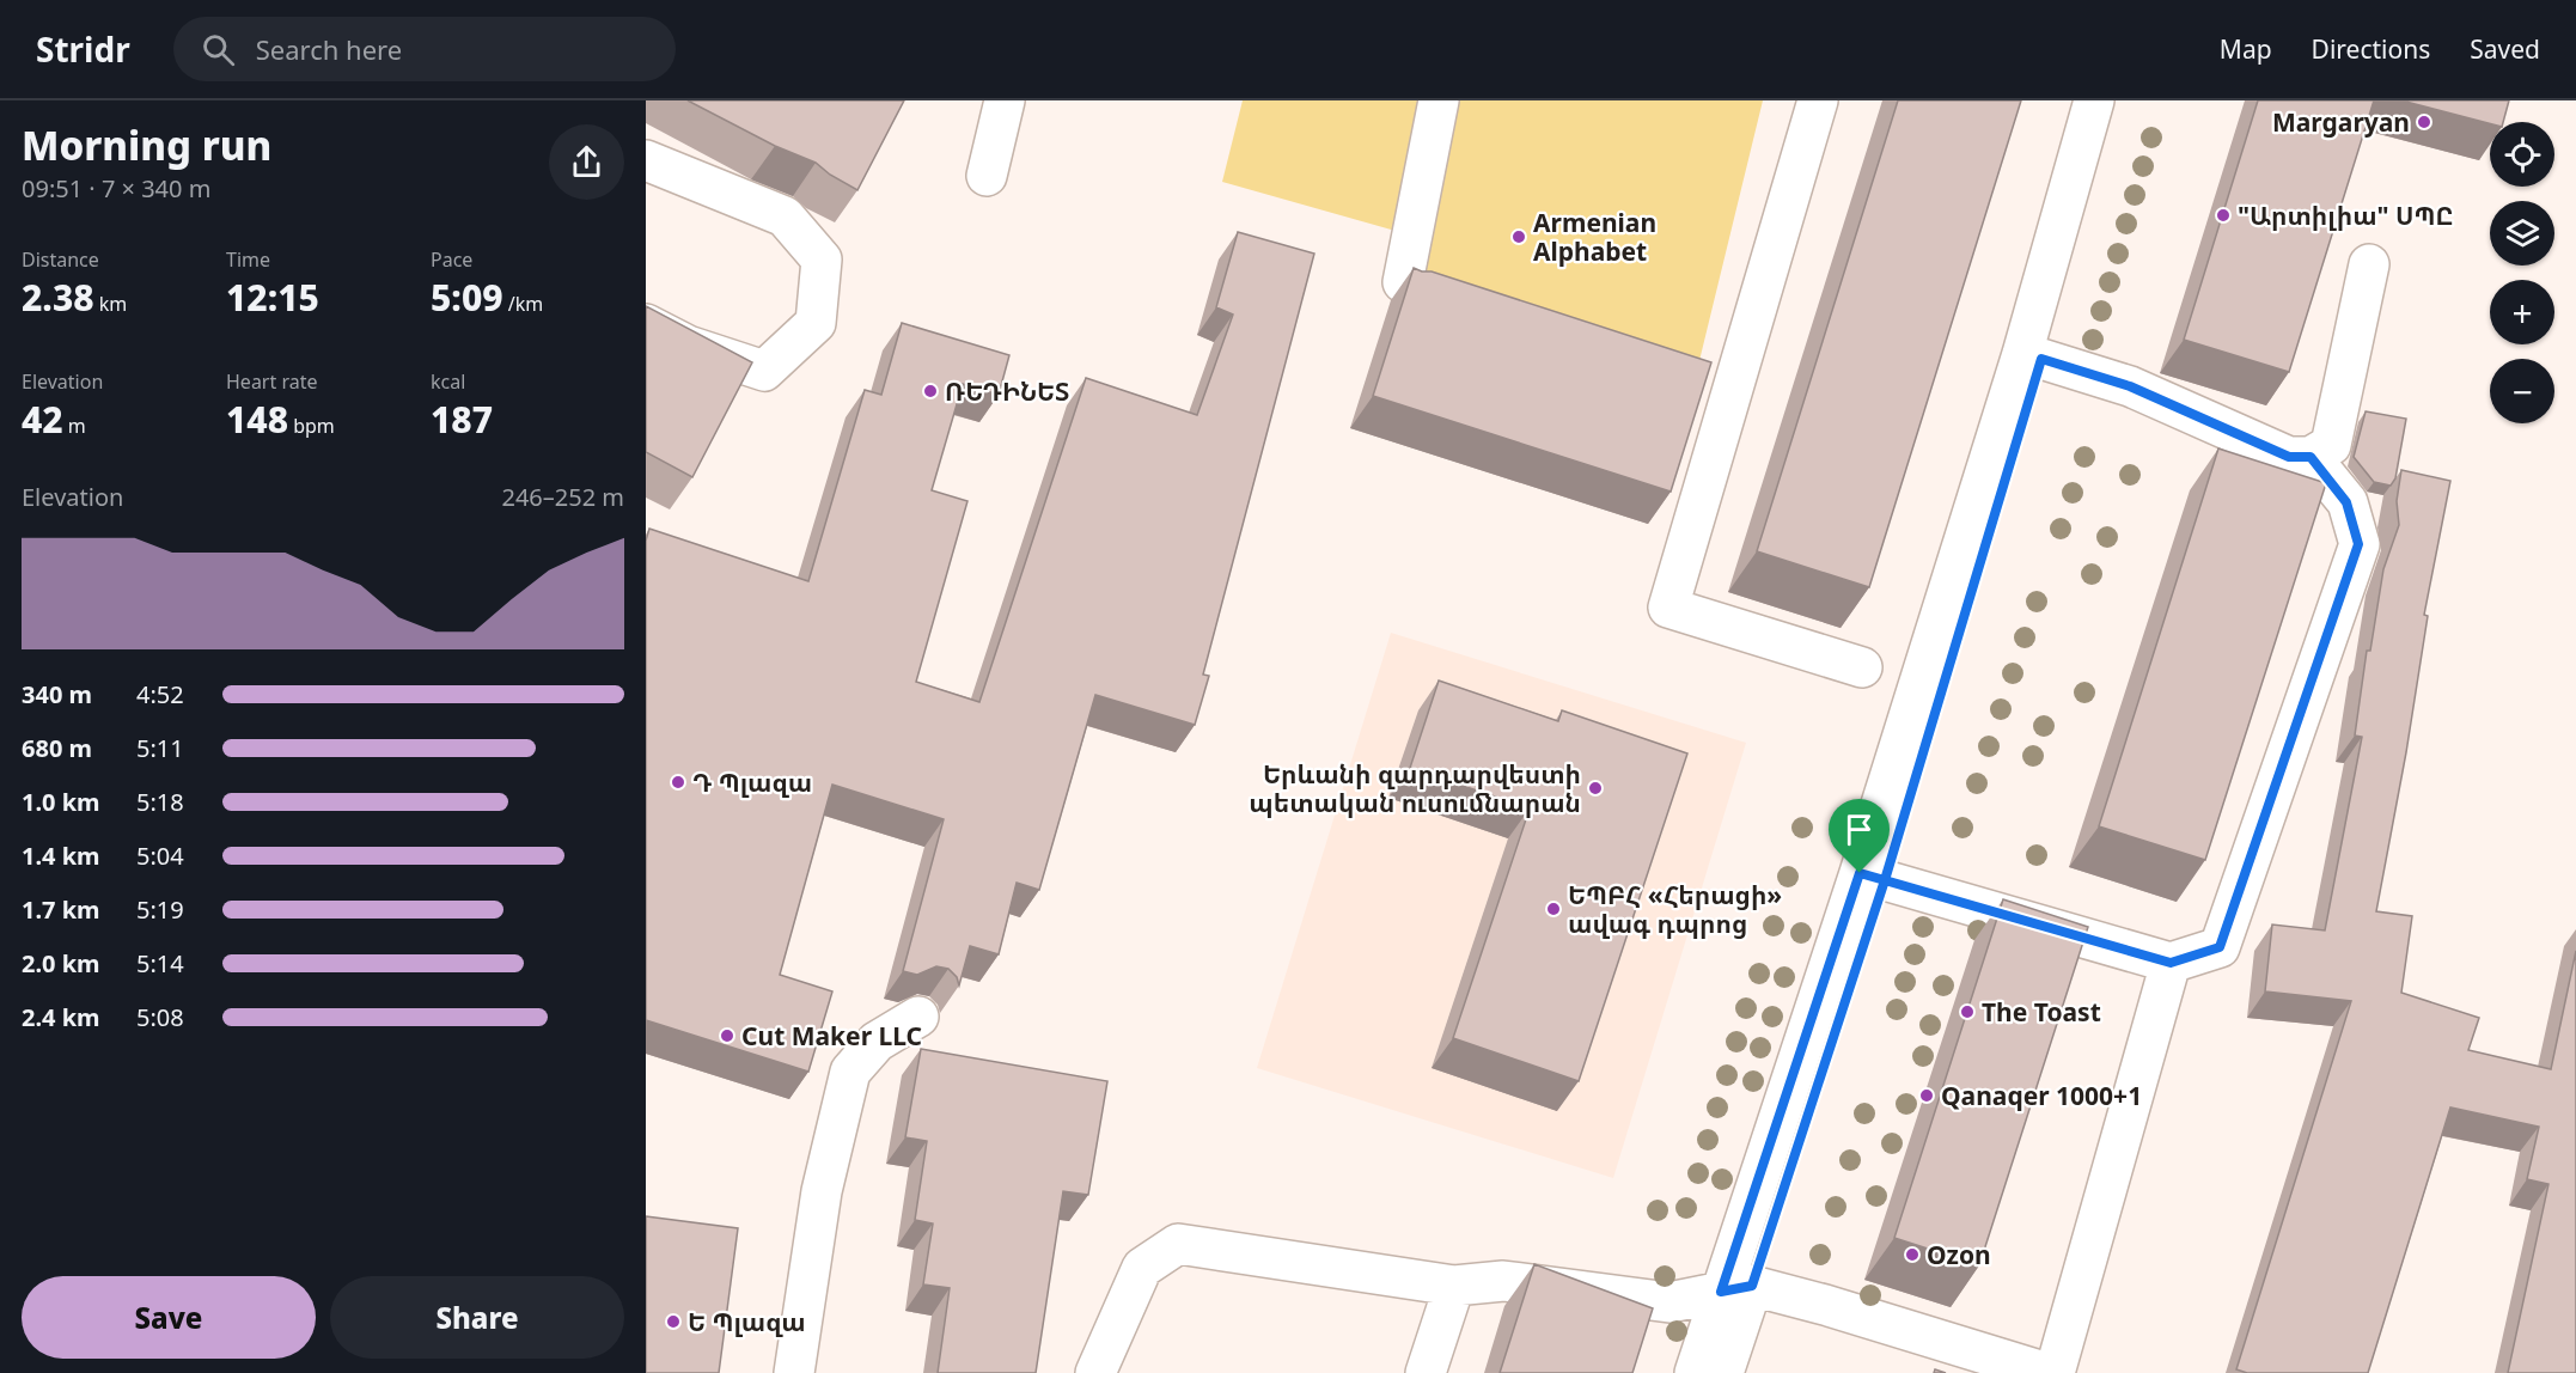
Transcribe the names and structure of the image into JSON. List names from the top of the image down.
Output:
{
  "places": [
    "Margaryan",
    "\"Արտիլիա\" ՍՊԸ",
    "Armenian Alphabet",
    "ՌԵԴԻՆԵՏ",
    "Դ Պլազա",
    "Երևանի զարդարվեստի պետական ուսումնարան",
    "ԵՊԲՀ «Հերացի» ավագ դպրոց",
    "The Toast",
    "Cut Maker LLC",
    "Qanaqer 1000+1",
    "Ozon",
    "Ե Պլազա"
  ],
  "page": {
    "header": "Stridr",
    "search": "Search here",
    "nav": ["Map", "Directions", "Saved"],
    "heading": ["Morning run", "09:51 · 7 × 340 m"],
    "map_buttons": ["+", "−"],
    "stats": [
      ["Distance", "2.38 km"],
      ["Time", "12:15"],
      ["Pace", "5:09 /km"],
      ["Elevation", "42 m"],
      ["Heart rate", "148 bpm"],
      ["kcal", "187"]
    ],
    "chart": ["Elevation", "246–252 m"],
    "list": [
      {
        "name": "340 m",
        "note": "4:52"
      },
      {
        "name": "680 m",
        "note": "5:11"
      },
      {
        "name": "1.0 km",
        "note": "5:18"
      },
      {
        "name": "1.4 km",
        "note": "5:04"
      },
      {
        "name": "1.7 km",
        "note": "5:19"
      },
      {
        "name": "2.0 km",
        "note": "5:14"
      },
      {
        "name": "2.4 km",
        "note": "5:08"
      }
    ],
    "buttons": ["Save", "Share"]
  }
}
